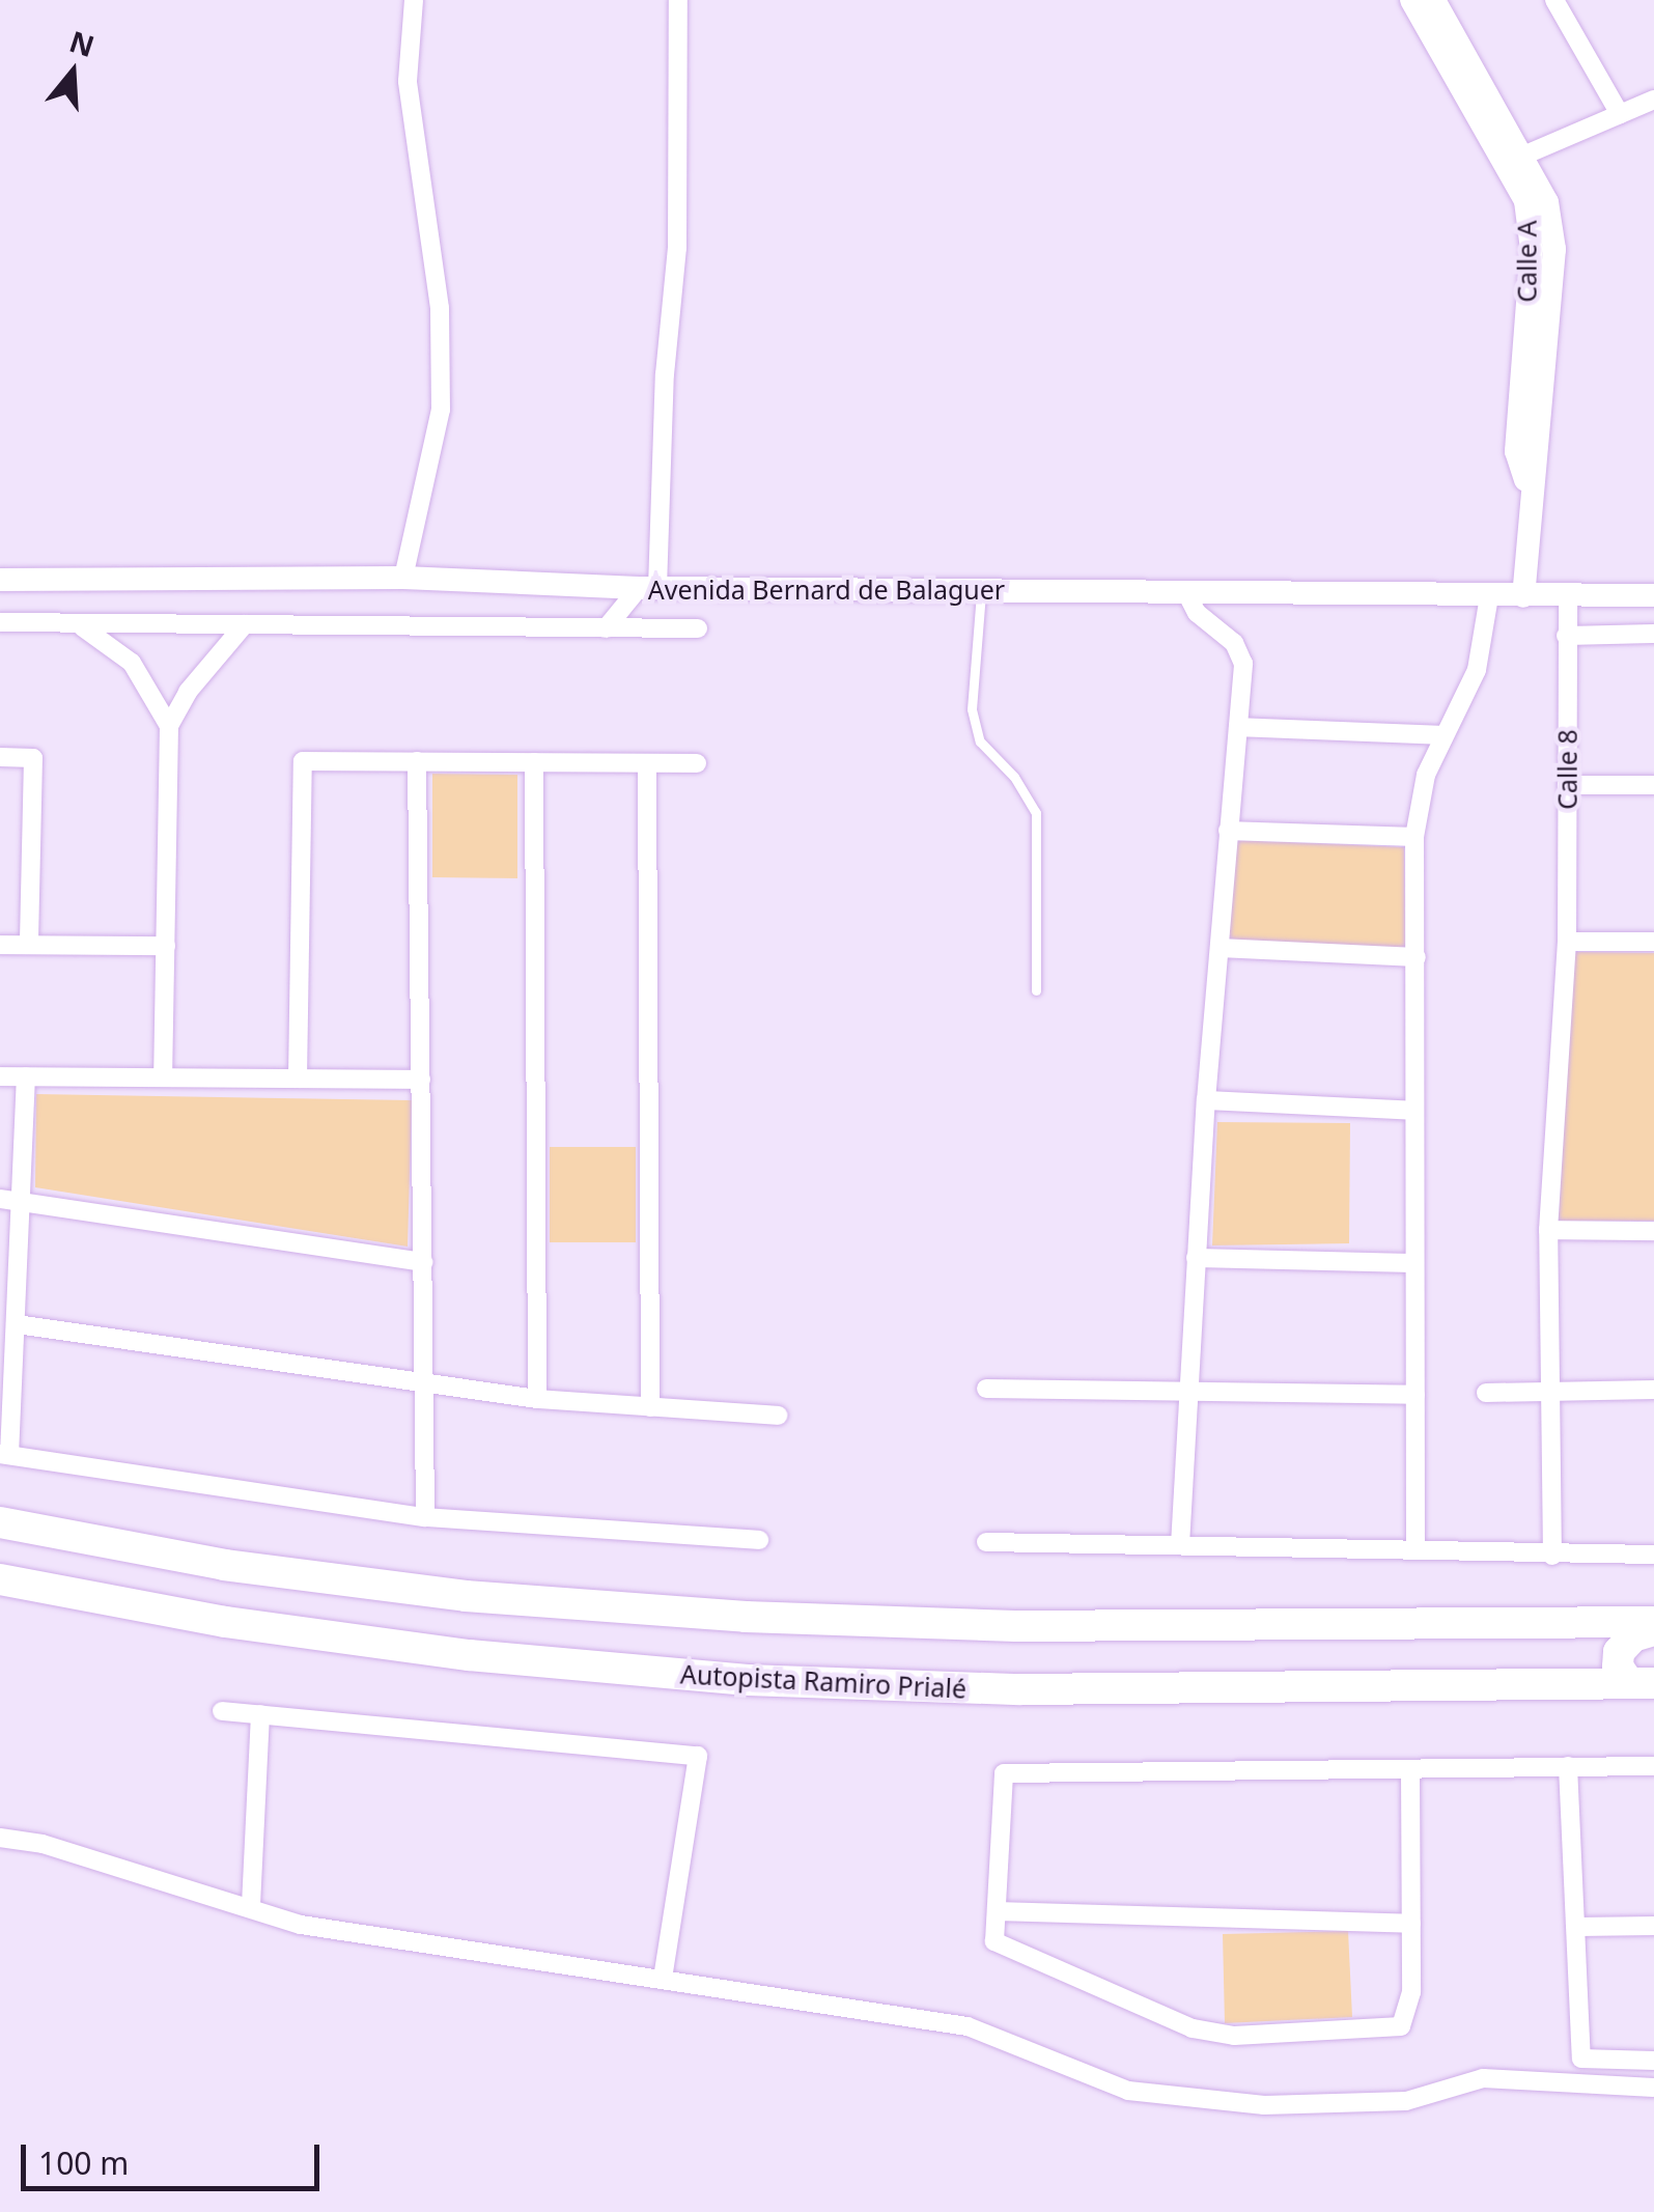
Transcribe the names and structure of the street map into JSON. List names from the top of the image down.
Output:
{
  "streets": {
    "highway": ["Autopista Ramiro Prialé"],
    "street": ["Calle A", "Avenida Bernard de Balaguer", "Calle 8"]
  },
  "crossings": [
    ["Calle A", "Avenida Bernard de Balaguer"],
    ["Avenida Bernard de Balaguer", "Calle 8"]
  ],
  "scale_bar": "100 m",
  "north": "top"
}
